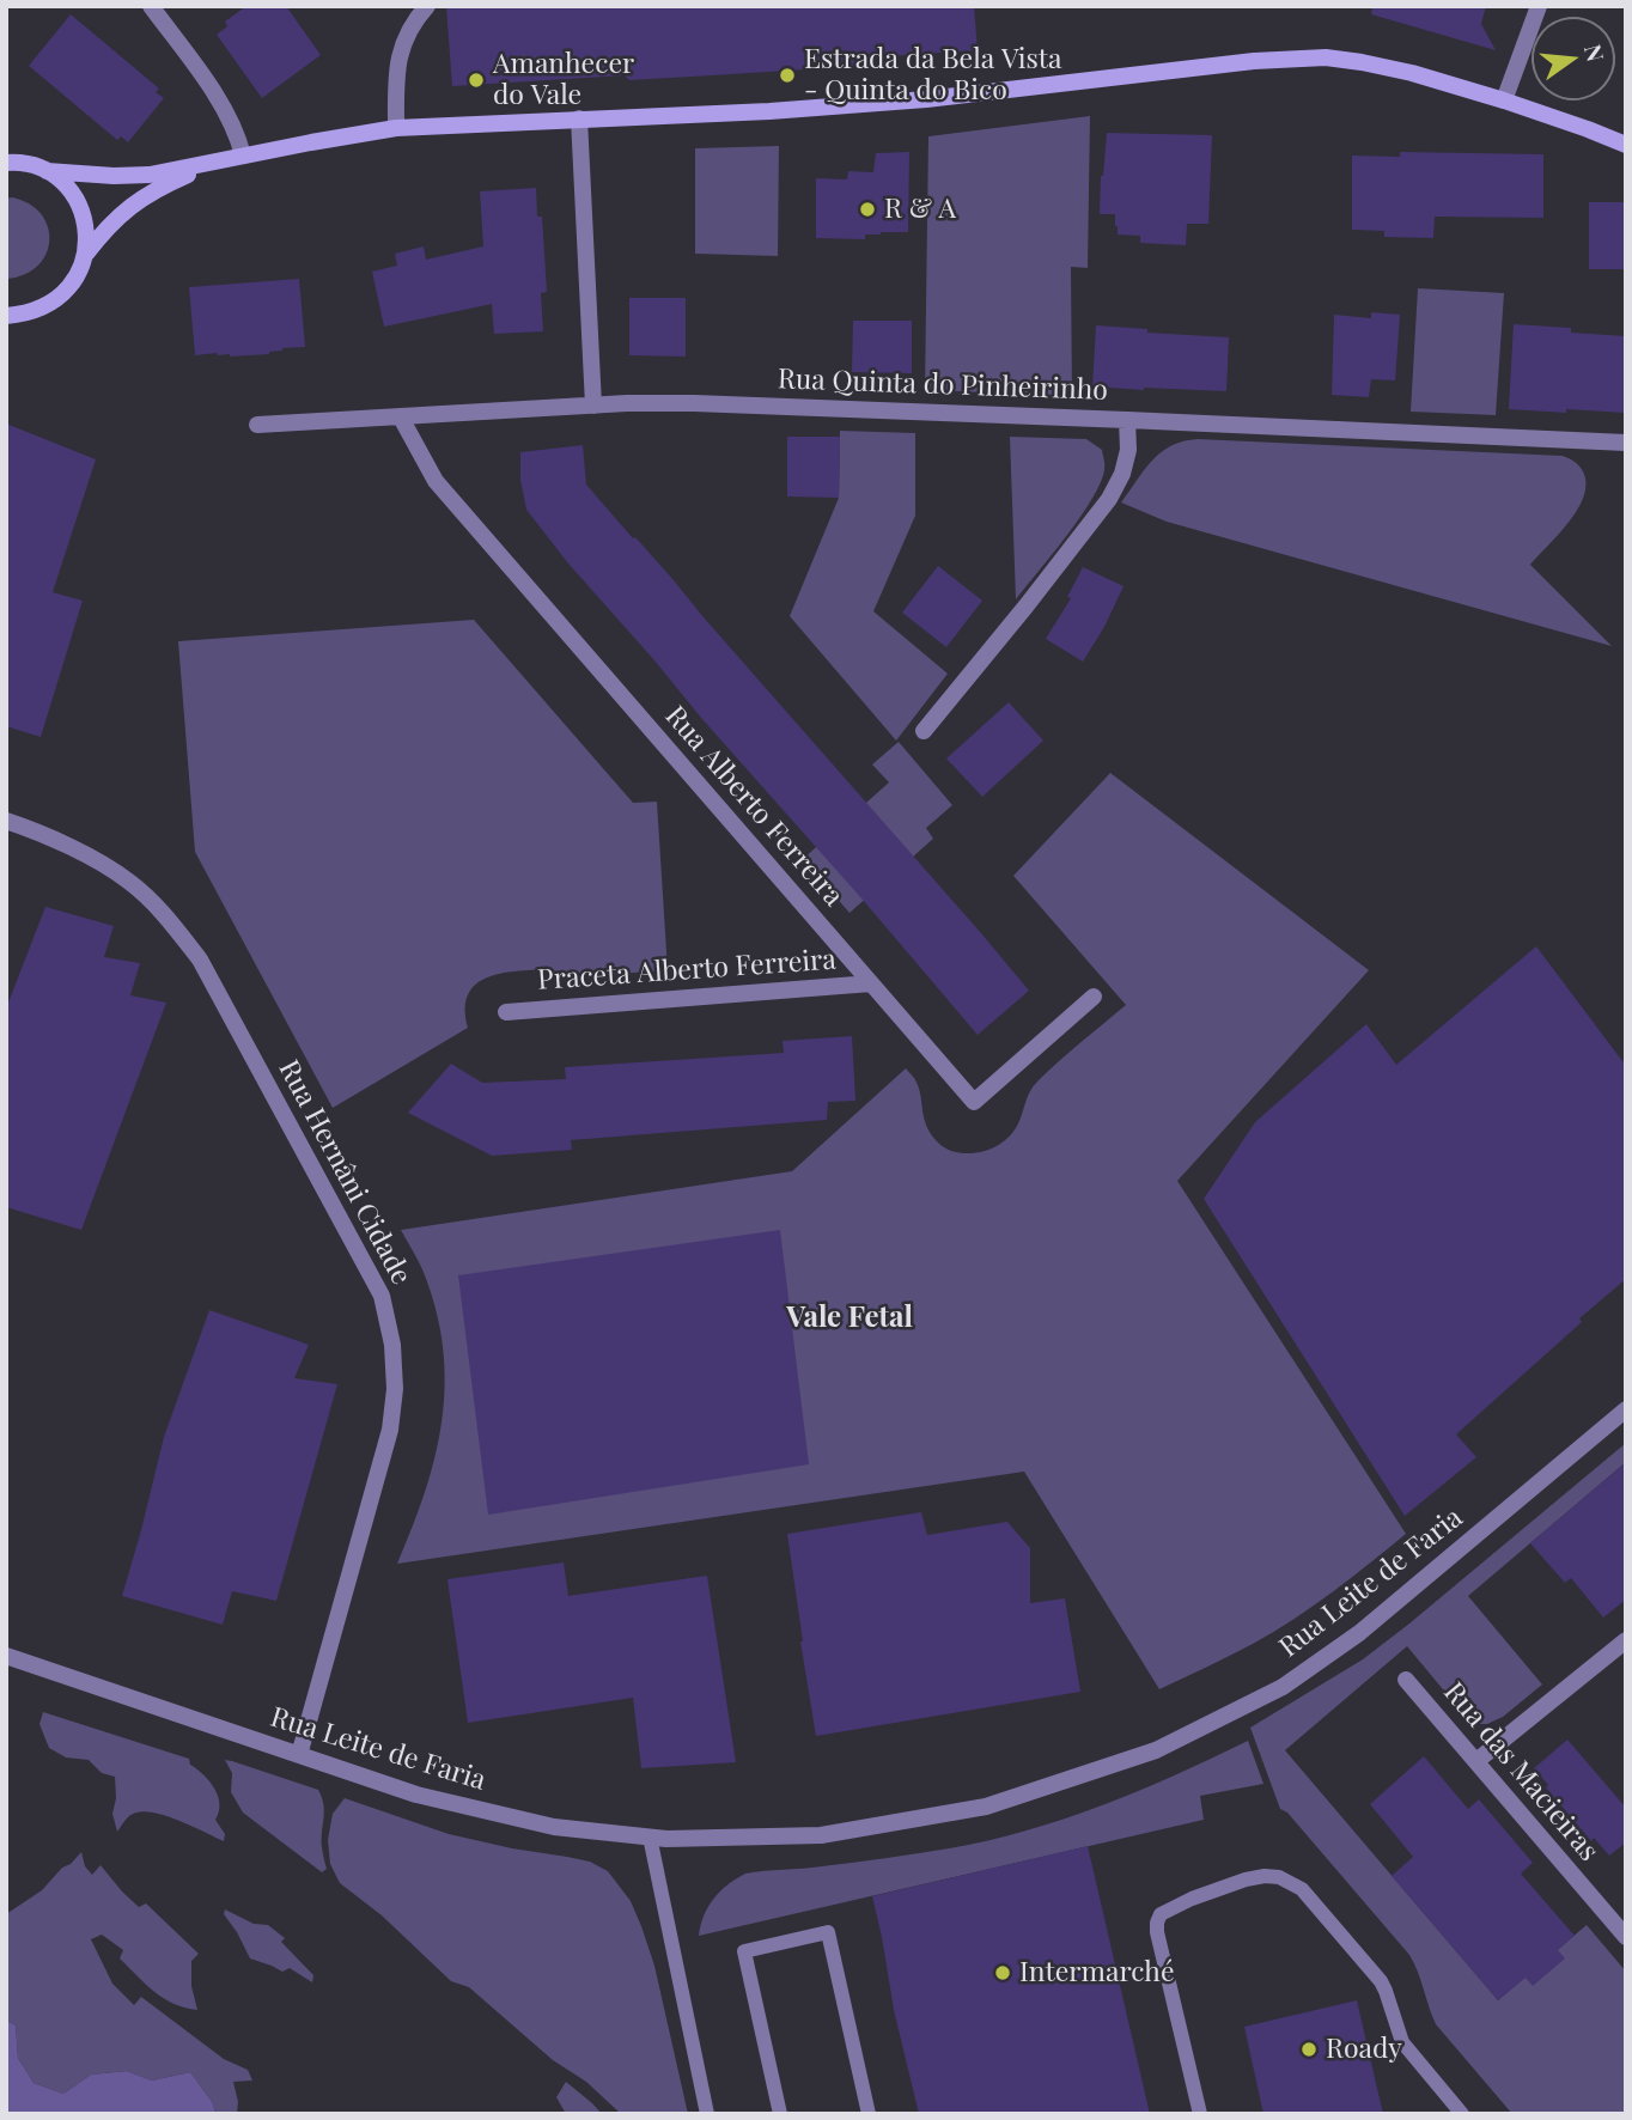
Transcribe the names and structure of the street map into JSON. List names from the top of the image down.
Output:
{
  "streets": {
    "street": [
      "Rua Quinta do Pinheirinho",
      "Rua Alberto Ferreira",
      "Praceta Alberto Ferreira",
      "Rua Hernâni Cidade",
      "Rua Leite de Faria",
      "Rua das Macieiras"
    ]
  },
  "crossings": [
    ["Rua Quinta do Pinheirinho", "Rua Alberto Ferreira"],
    ["Rua Alberto Ferreira", "Praceta Alberto Ferreira"],
    ["Rua Hernâni Cidade", "Rua Leite de Faria"]
  ],
  "districts": ["Vale Fetal"],
  "places": [
    "Estrada da Bela Vista - Quinta do Bico",
    "Amanhecer do Vale",
    "R & A",
    "Intermarché",
    "Roady"
  ],
  "north": "right"
}
